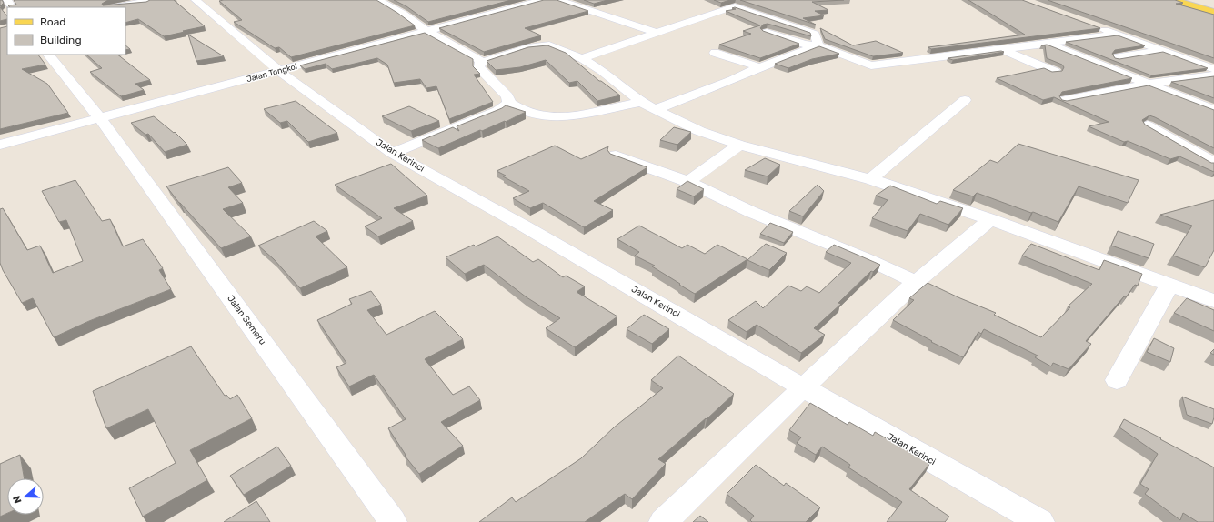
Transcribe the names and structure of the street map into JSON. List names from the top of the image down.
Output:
{
  "streets": {
    "street": ["Jalan Tongkol", "Jalan Kerinci", "Jalan Semeru"]
  },
  "crossings": [
    ["Jalan Tongkol", "Jalan Kerinci"],
    ["Jalan Tongkol", "Jalan Semeru"]
  ],
  "legend": ["Road", "Building"],
  "north": "left"
}
